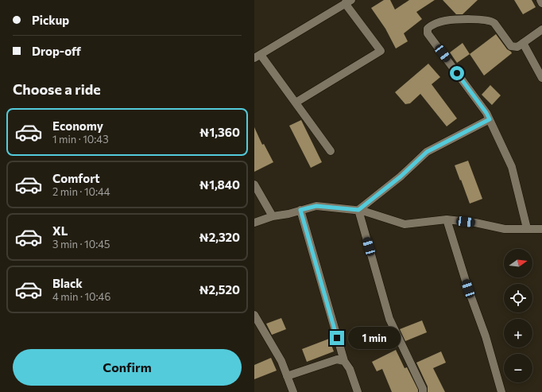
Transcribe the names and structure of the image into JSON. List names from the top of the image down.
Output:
{
  "north": "right",
  "page": {
    "banner": ["Pickup", "Drop-off"],
    "heading": "Choose a ride",
    "list": [
      {
        "name": "Economy",
        "note": "1 min · 10:43",
        "value": "₦1,360"
      },
      {
        "name": "Comfort",
        "note": "2 min · 10:44",
        "value": "₦1,840"
      },
      {
        "name": "XL",
        "note": "3 min · 10:45",
        "value": "₦2,320"
      },
      {
        "name": "Black",
        "note": "4 min · 10:46",
        "value": "₦2,520"
      }
    ],
    "map_buttons": ["+", "−"],
    "bubble": "1 min",
    "buttons": "Confirm"
  }
}
